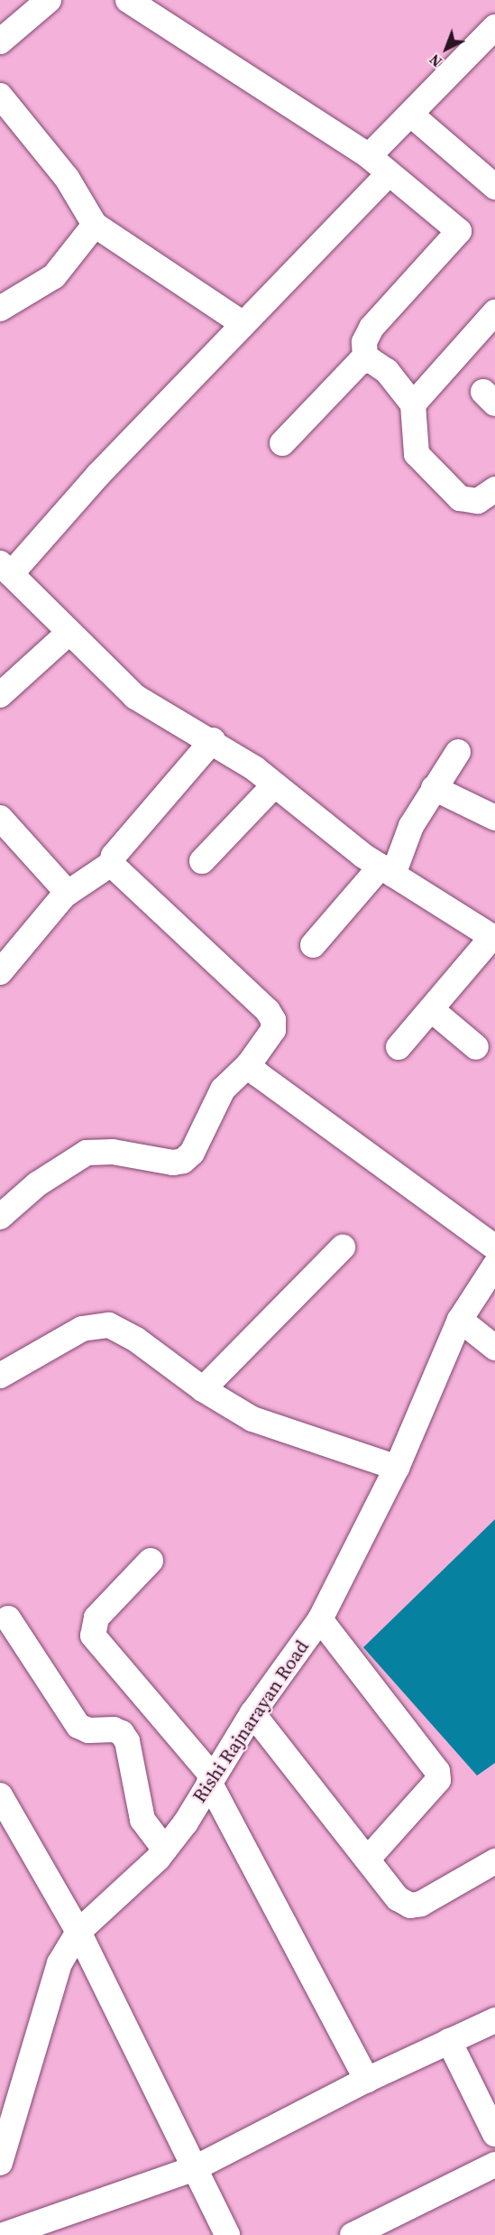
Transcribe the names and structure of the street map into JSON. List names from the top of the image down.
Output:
{
  "streets": {
    "street": ["Rishi Rajnarayan Road"]
  },
  "north": "bottom left"
}
